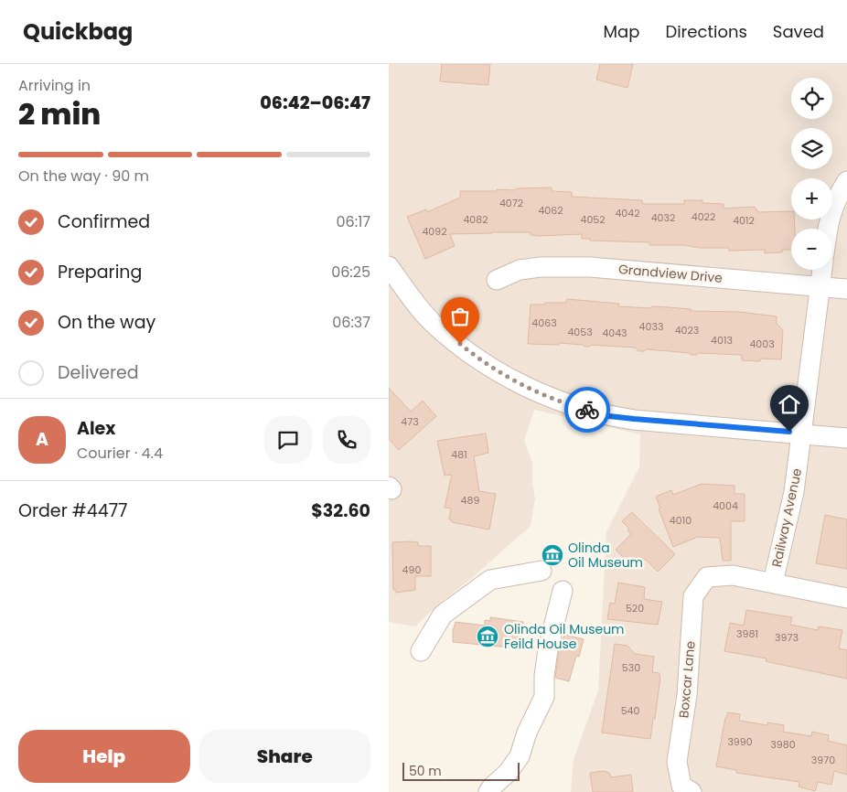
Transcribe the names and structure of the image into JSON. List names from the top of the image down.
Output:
{
  "streets": {
    "street": ["Grandview Drive", "Railway Avenue", "Boxcar Lane"]
  },
  "crossings": [
    ["Grandview Drive", "Railway Avenue"],
    ["Railway Avenue", "Boxcar Lane"]
  ],
  "places": {
    "museum": ["Olinda Oil Museum", "Olinda Oil Museum Feild House"]
  },
  "house_numbers": [
    "4072",
    "4062",
    "4042",
    "4022",
    "4032",
    "4082",
    "4052",
    "4012",
    "4092",
    "4063",
    "4033",
    "4023",
    "4053",
    "4043",
    "4013",
    "4003",
    "473",
    "481",
    "489",
    "4004",
    "4010",
    "490",
    "520",
    "3981",
    "3973",
    "530",
    "540",
    "3990",
    "3980",
    "3970"
  ],
  "scale_bar": "50 m",
  "page": {
    "header": "Quickbag",
    "nav": ["Map", "Directions", "Saved"],
    "heading": ["2 min", "Arriving in", "06:42–06:47"],
    "panel": [
      "Alex",
      "Courier · 4.4",
      "Order #4477",
      "$32.60"
    ],
    "map_buttons": ["+", "−"],
    "bar": "On the way · 90 m",
    "list": [
      ["Confirmed", "06:17"],
      ["Preparing", "06:25"],
      ["On the way", "06:37"],
      "Delivered"
    ],
    "round": "A",
    "buttons": ["Help", "Share"],
    "scale": "50 m"
  }
}
